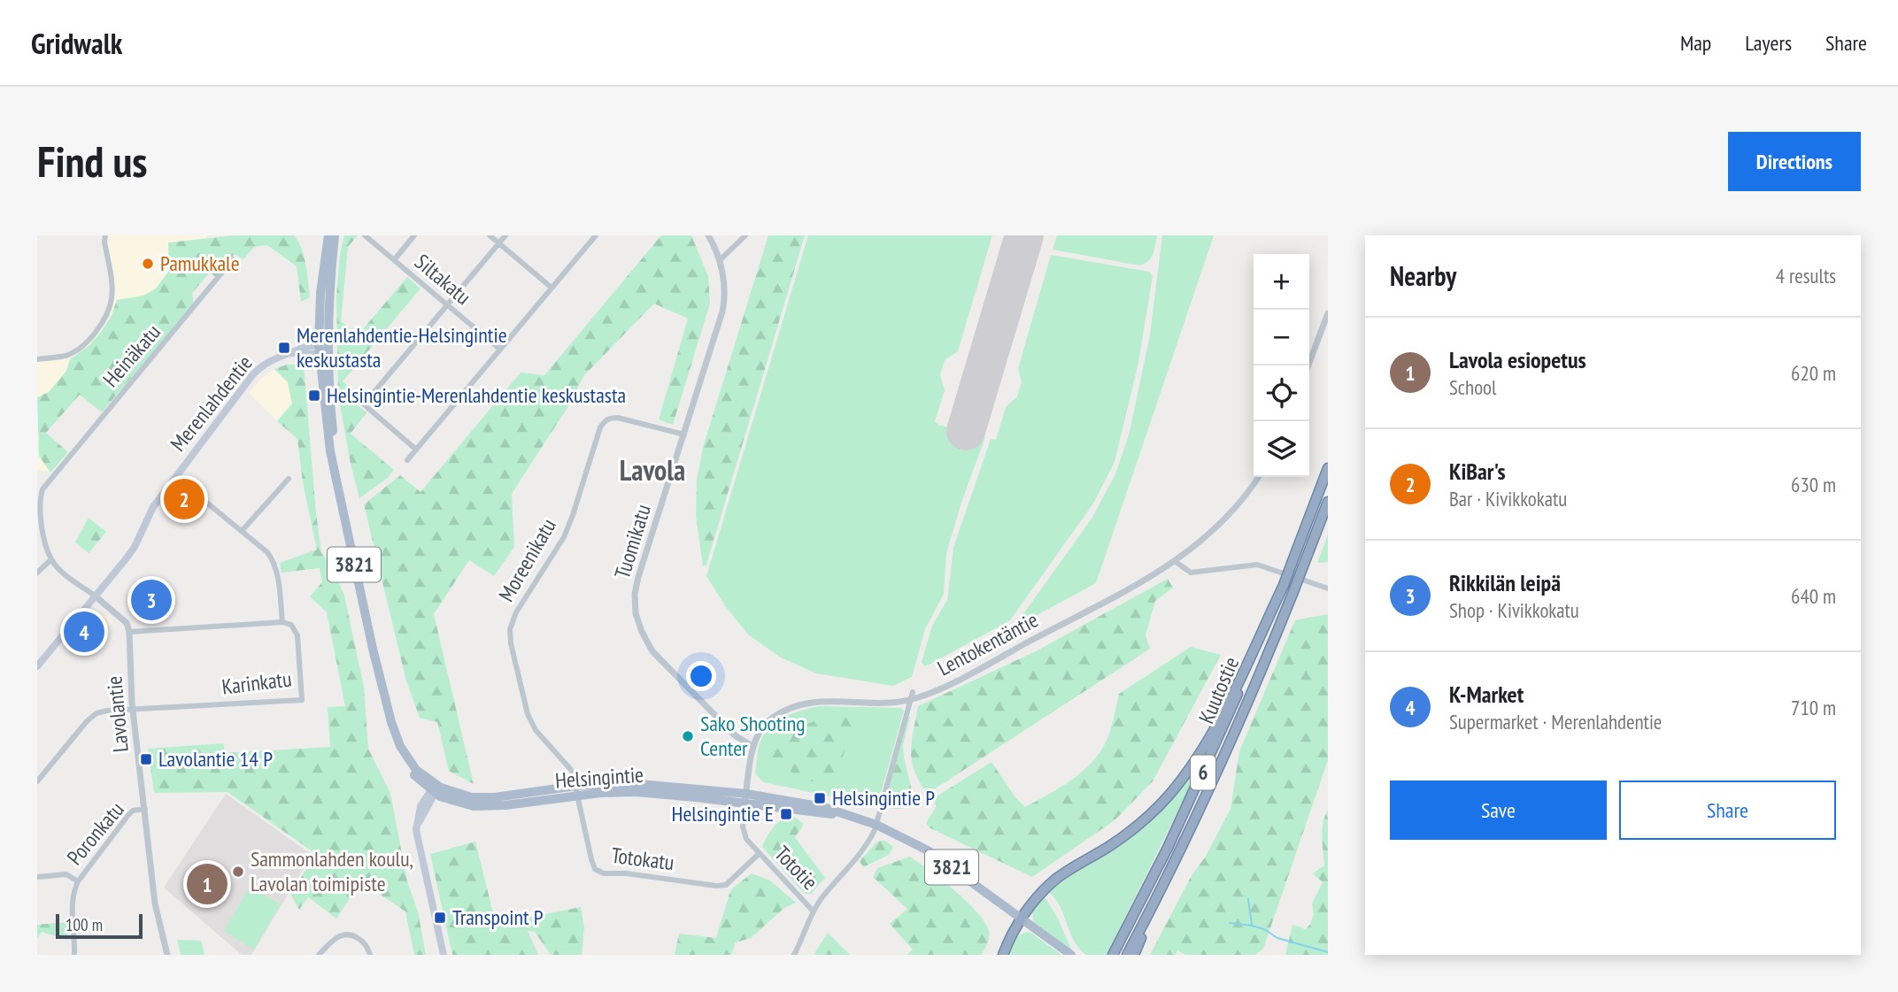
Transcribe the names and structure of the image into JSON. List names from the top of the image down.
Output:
{
  "streets": {
    "highway": ["Kuutostie", "6"],
    "main road": ["Merenlahdentie", "3821", "Helsingintie"],
    "street": [
      "Siltakatu",
      "Heinäkatu",
      "Tuomikatu",
      "Moreenikatu",
      "Lentokentäntie",
      "Karinkatu",
      "Lavolantie",
      "Poronkatu",
      "Totokatu",
      "Tototie"
    ]
  },
  "crossings": [
    ["Merenlahdentie", "Helsingintie"],
    ["Tuomikatu", "Moreenikatu"],
    ["Tuomikatu", "Lentokentäntie"],
    ["Moreenikatu", "Helsingintie"],
    ["Moreenikatu", "Totokatu"],
    ["Lentokentäntie", "Helsingintie"],
    ["Lentokentäntie", "Tototie"],
    ["Karinkatu", "Lavolantie"],
    ["Lavolantie", "Poronkatu"],
    ["Helsingintie", "Totokatu"],
    ["Helsingintie", "Tototie"],
    ["Totokatu", "Tototie"]
  ],
  "districts": ["Lavola"],
  "places": {
    "other": ["Pamukkale", "Sako Shooting Center", "Sammonlahden koulu, Lavolan toimipiste"],
    "transit": [
      "Merenlahdentie-Helsingintie keskustasta",
      "Helsingintie-Merenlahdentie keskustasta",
      "Lavolantie 14 P",
      "Helsingintie P",
      "Helsingintie E",
      "Transpoint P"
    ]
  },
  "scale_bar": "100 m",
  "page": {
    "header": "Gridwalk",
    "nav": ["Map", "Layers", "Share"],
    "buttons": [
      "Directions",
      ["Save", "Share"]
    ],
    "title": "Find us",
    "heading": ["Nearby", "4 results"],
    "map_buttons": ["+", "−"],
    "list": [
      {
        "mark": "1",
        "name": "Lavola esiopetus",
        "note": "School",
        "value": "620 m"
      },
      {
        "mark": "2",
        "name": "KiBar's",
        "note": "Bar · Kivikkokatu",
        "value": "630 m"
      },
      {
        "mark": "3",
        "name": "Rikkilän leipä",
        "note": "Shop · Kivikkokatu",
        "value": "640 m"
      },
      {
        "mark": "4",
        "name": "K-Market",
        "note": "Supermarket · Merenlahdentie",
        "value": "710 m"
      }
    ],
    "pins": [
      "2",
      "3",
      "4",
      "1"
    ],
    "scale": "100 m"
  }
}
